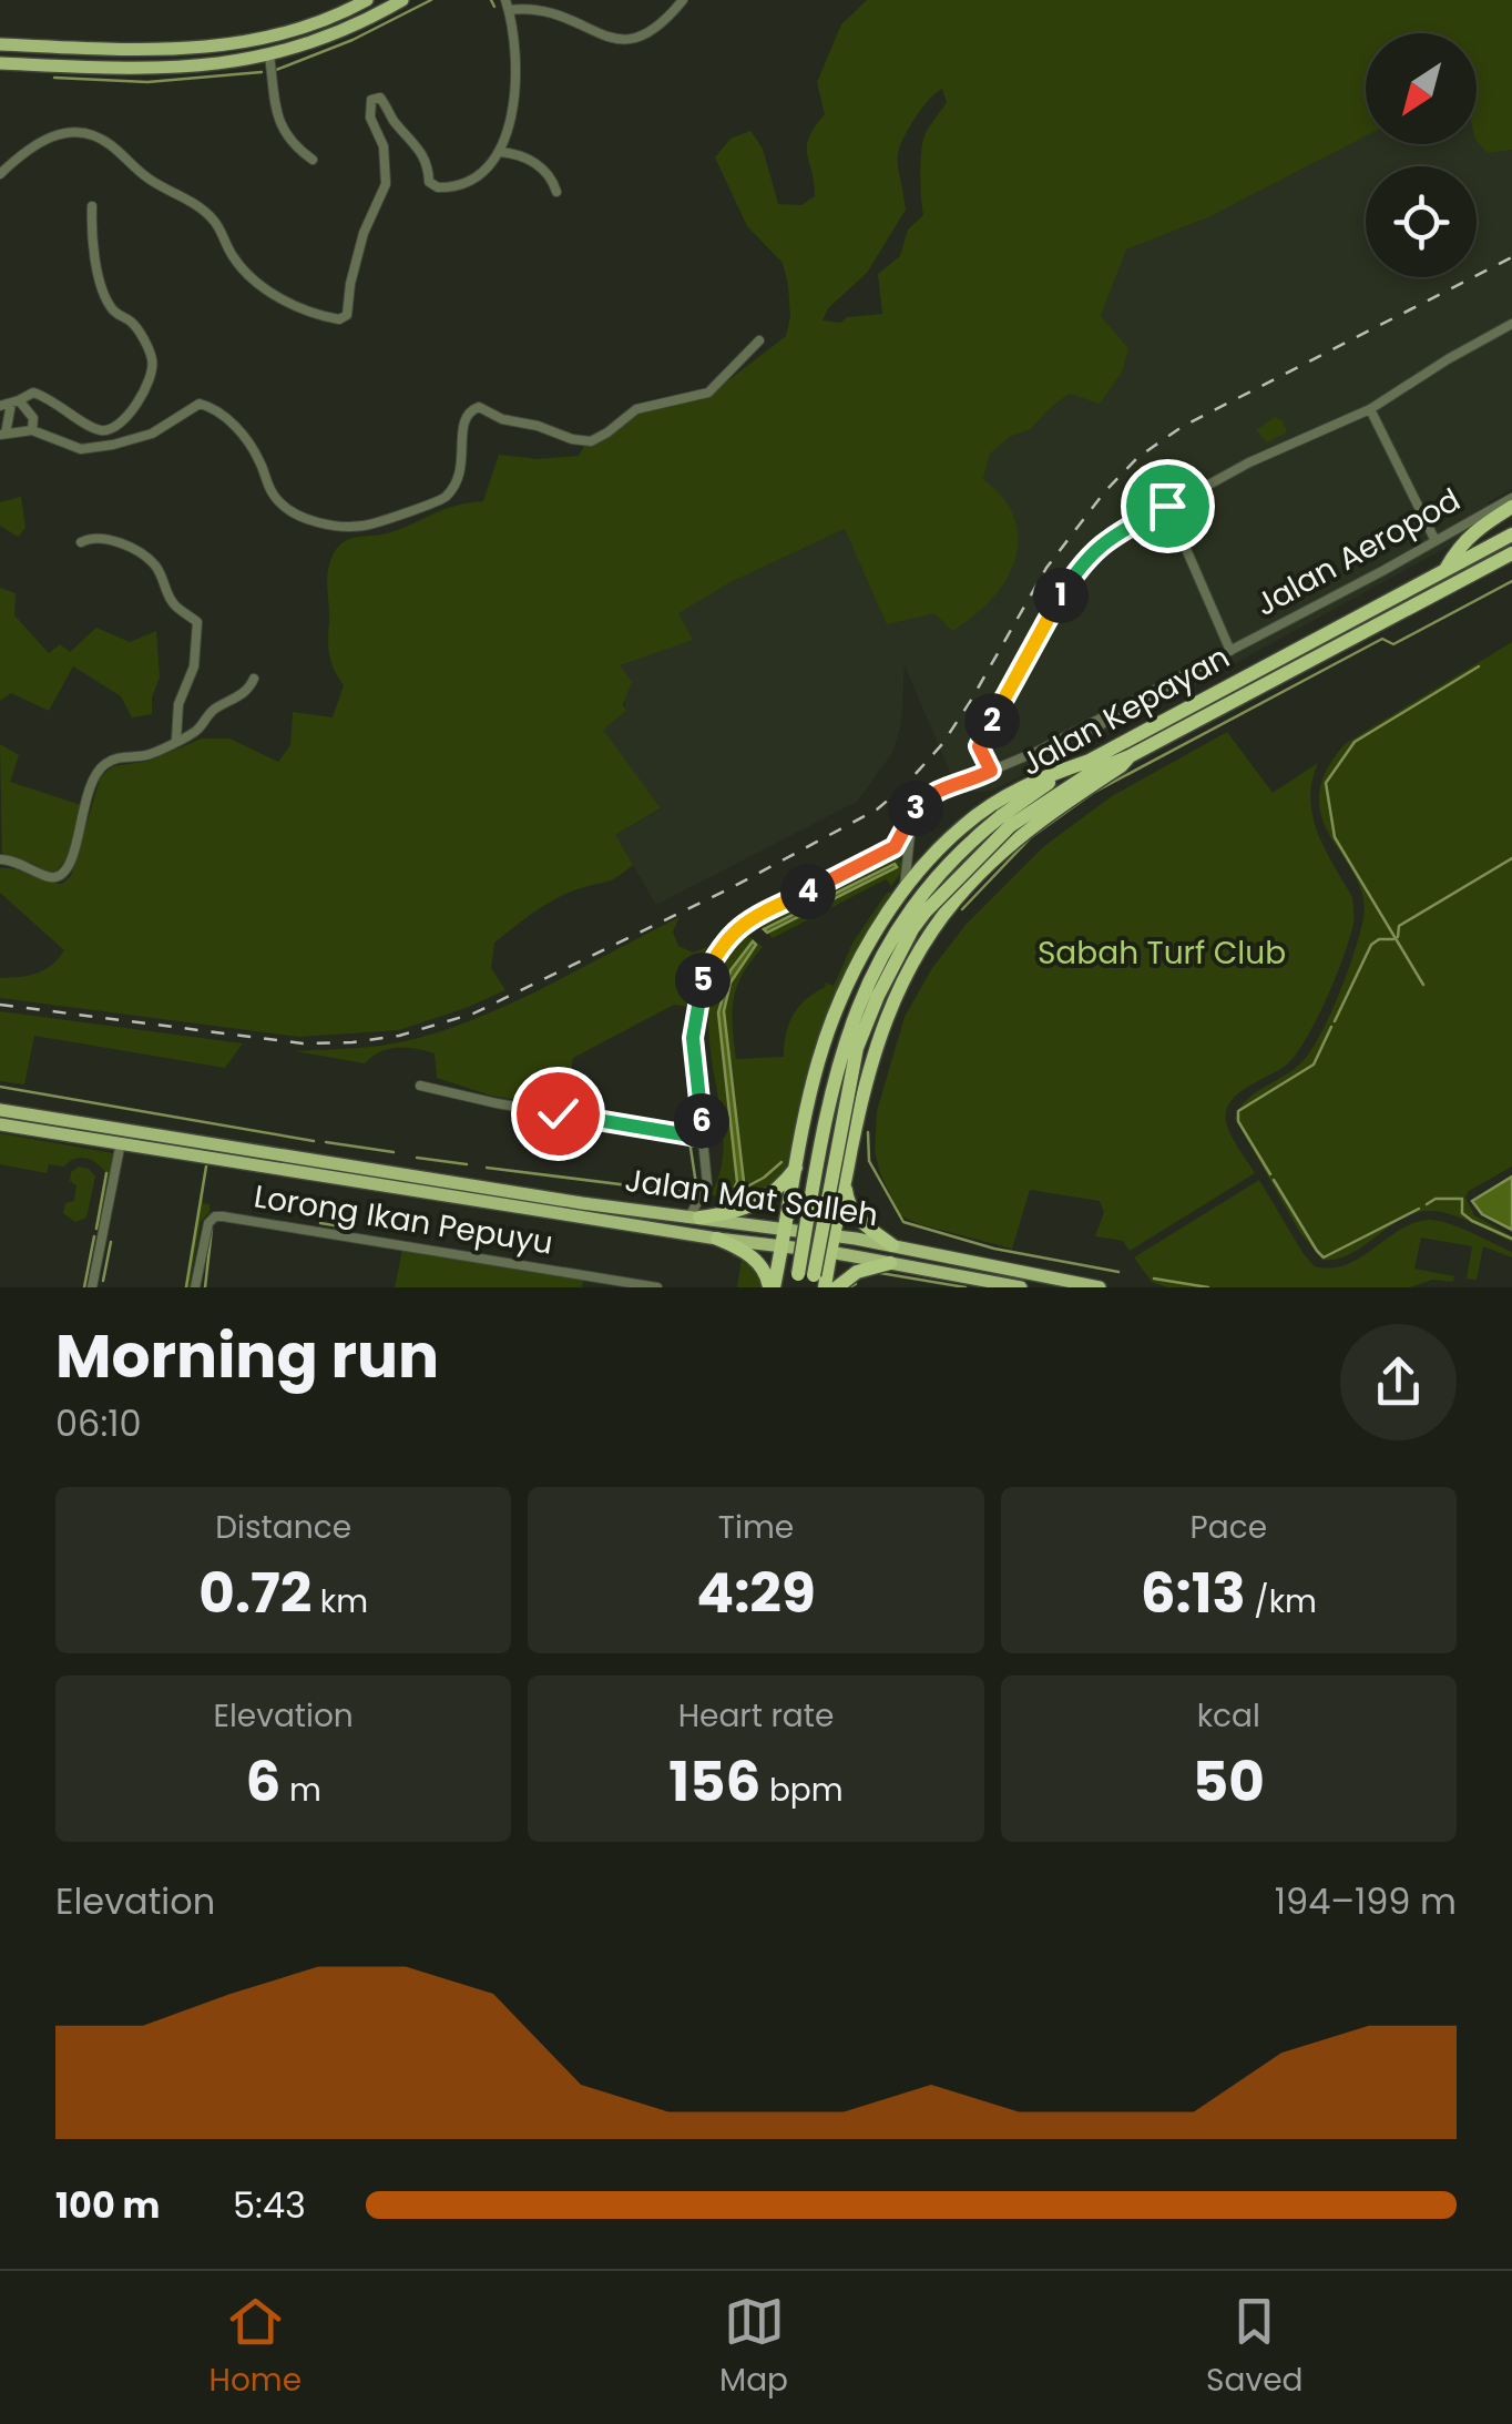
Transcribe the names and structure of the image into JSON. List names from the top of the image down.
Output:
{
  "streets": {
    "highway": ["Jalan Kepayan"],
    "main road": ["Jalan Mat Salleh"],
    "street": ["Jalan Aeropod", "Lorong Ikan Pepuyu"]
  },
  "parks": ["Sabah Turf Club"],
  "north": "bottom left",
  "page": {
    "pins": [
      "1",
      "2",
      "3",
      "4",
      "5",
      "6"
    ],
    "heading": ["Morning run", "06:10"],
    "stats": [
      ["Distance", "0.72 km"],
      ["Time", "4:29"],
      ["Pace", "6:13 /km"],
      ["Elevation", "6 m"],
      ["Heart rate", "156 bpm"],
      ["kcal", "50"]
    ],
    "chart": ["Elevation", "194–199 m"],
    "list": [
      {
        "name": "100 m",
        "note": "5:43"
      }
    ],
    "tabs": ["Home", "Map", "Saved"]
  }
}
